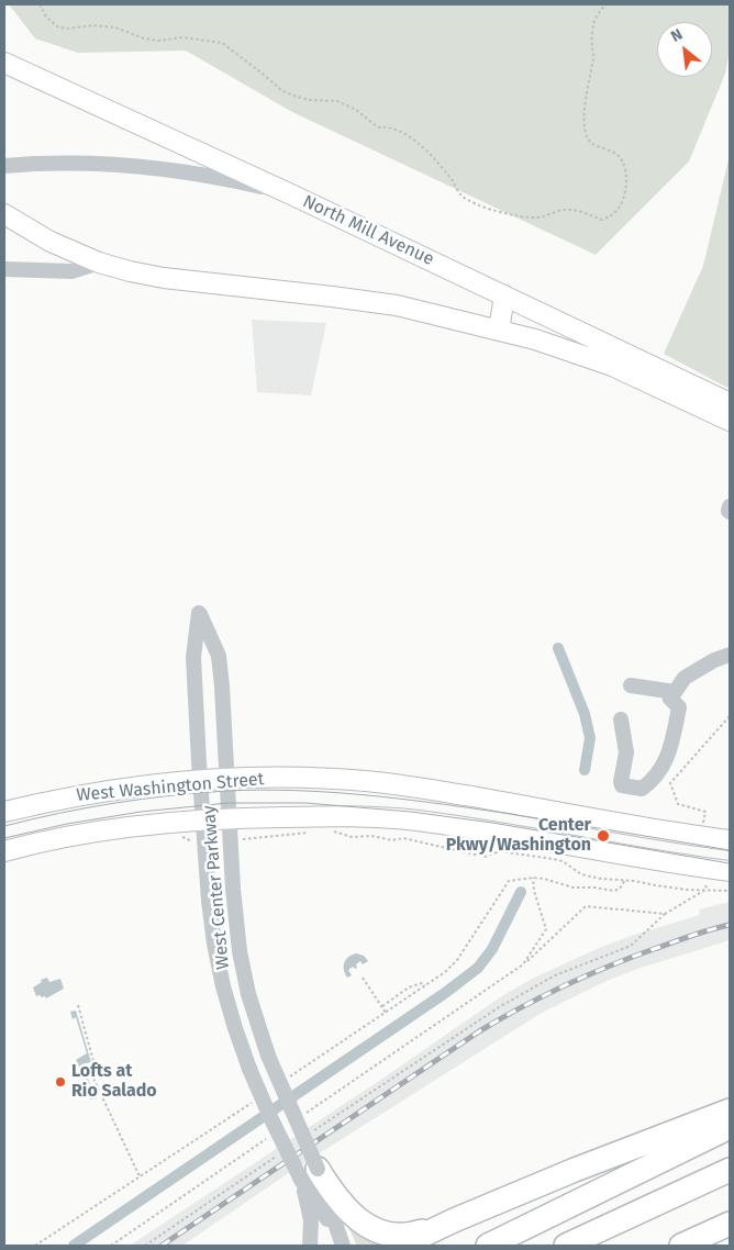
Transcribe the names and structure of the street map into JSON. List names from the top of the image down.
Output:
{
  "streets": {
    "main road": ["North Mill Avenue", "West Washington Street"],
    "street": ["West Center Parkway"]
  },
  "crossings": [
    ["West Washington Street", "West Center Parkway"]
  ],
  "places": ["Center Pkwy/Washington", "Lofts at Rio Salado"],
  "north": "top left"
}
